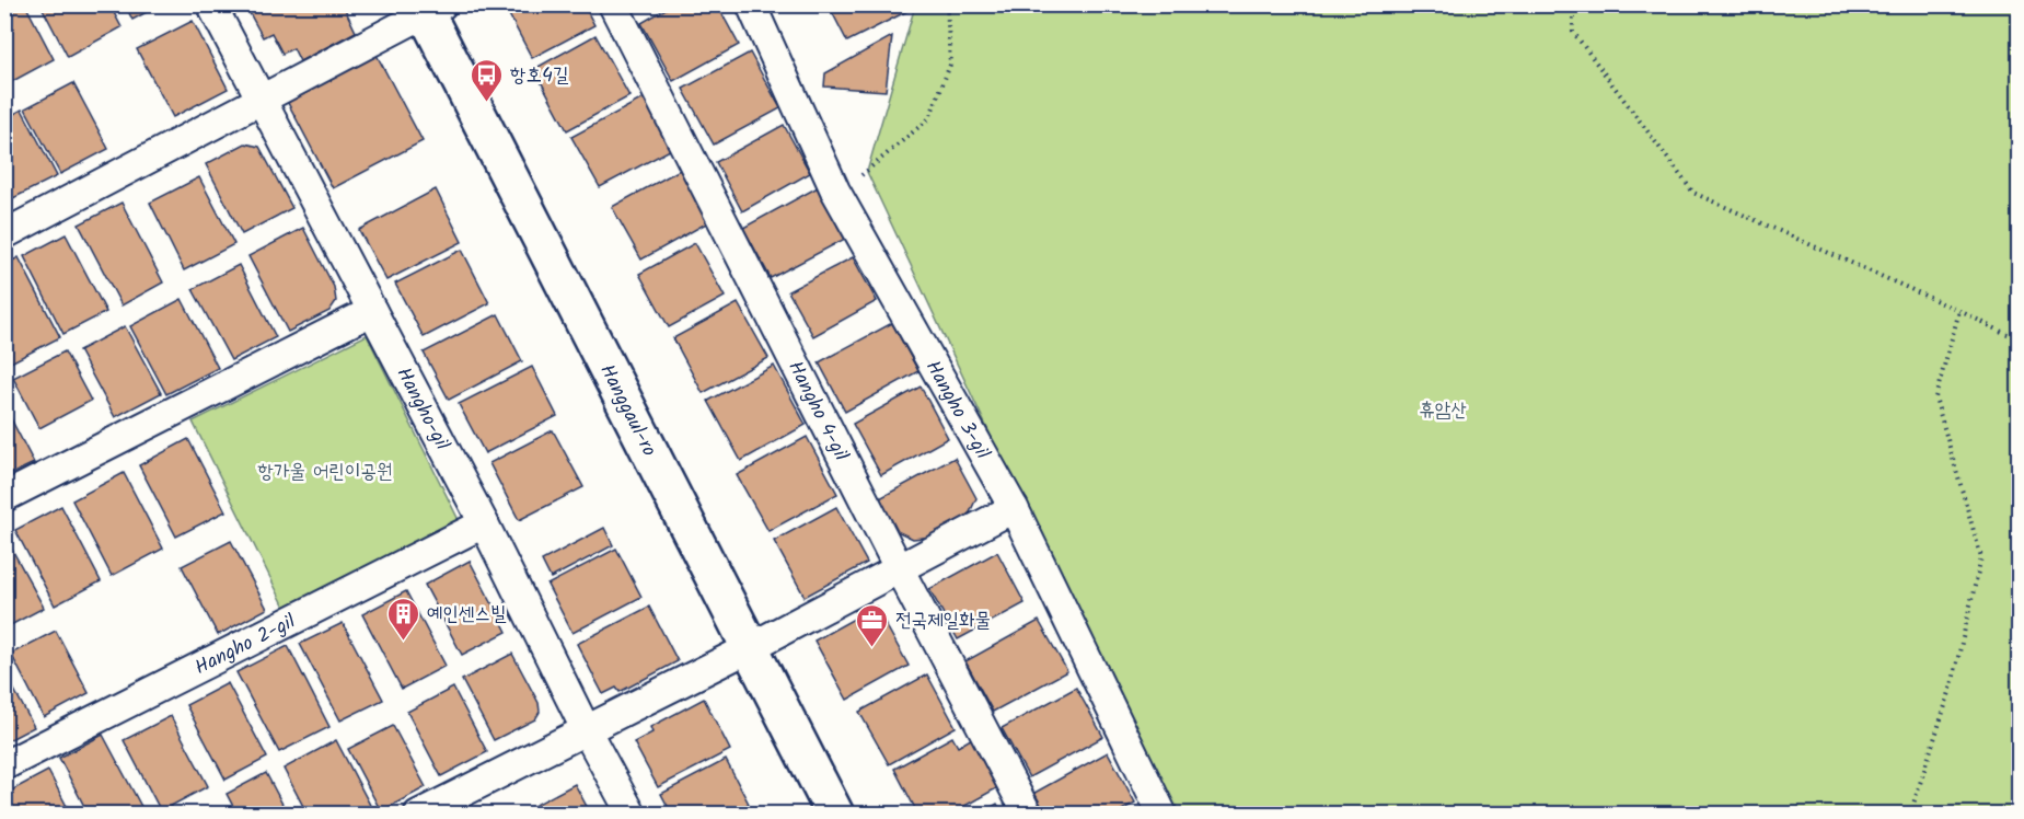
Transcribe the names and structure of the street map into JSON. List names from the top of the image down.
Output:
{
  "streets": {
    "main road": ["Hanggaul-ro"],
    "street": [
      "Hangho-gil",
      "Hangho 3-gil",
      "Hangho 4-gil",
      "Hangho 2-gil"
    ]
  },
  "crossings": [
    ["Hangho-gil", "Hangho 2-gil"]
  ],
  "parks": ["휴암산", "항가울 어린이공원"],
  "places": {
    "bus stop": ["항호4길"],
    "building": ["예인센스빌"],
    "office": ["전국제일화물"]
  }
}
